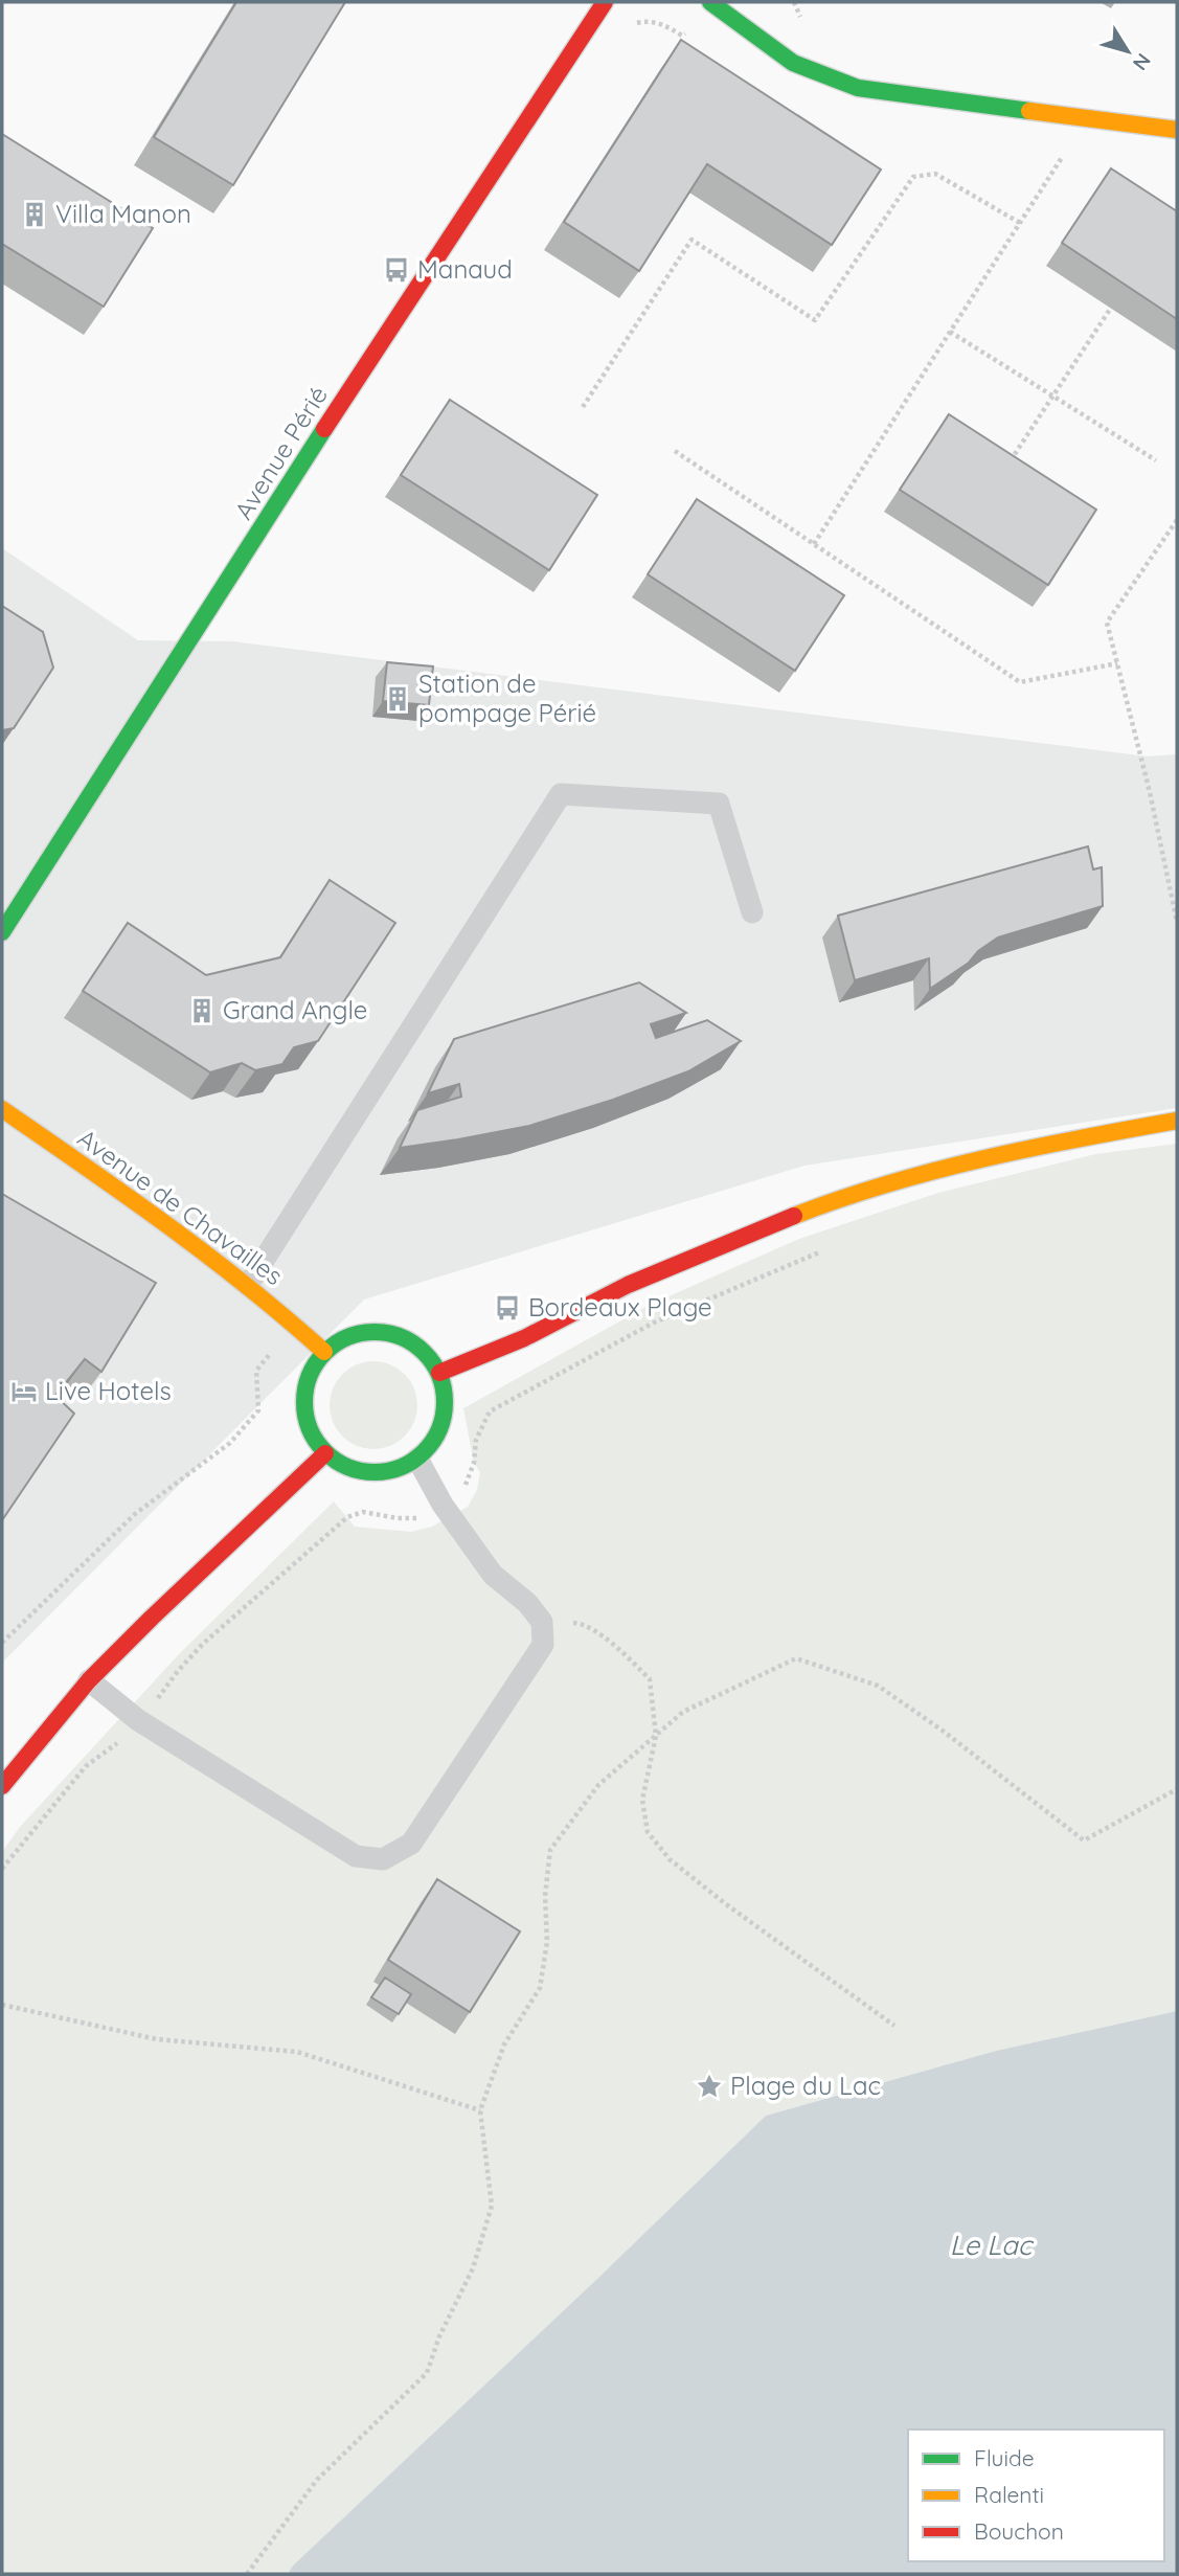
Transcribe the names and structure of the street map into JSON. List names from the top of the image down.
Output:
{
  "streets": {
    "street": ["Avenue Périé", "Avenue de Chavailles"]
  },
  "water": ["Le Lac"],
  "places": {
    "building": ["Villa Manon", "Station de pompage Périé", "Grand Angle"],
    "bus stop": ["Manaud", "Bordeaux Plage"],
    "hotel": ["Live Hotels"],
    "place": ["Plage du Lac"]
  },
  "legend": ["Fluide", "Ralenti", "Bouchon"],
  "north": "bottom right"
}
